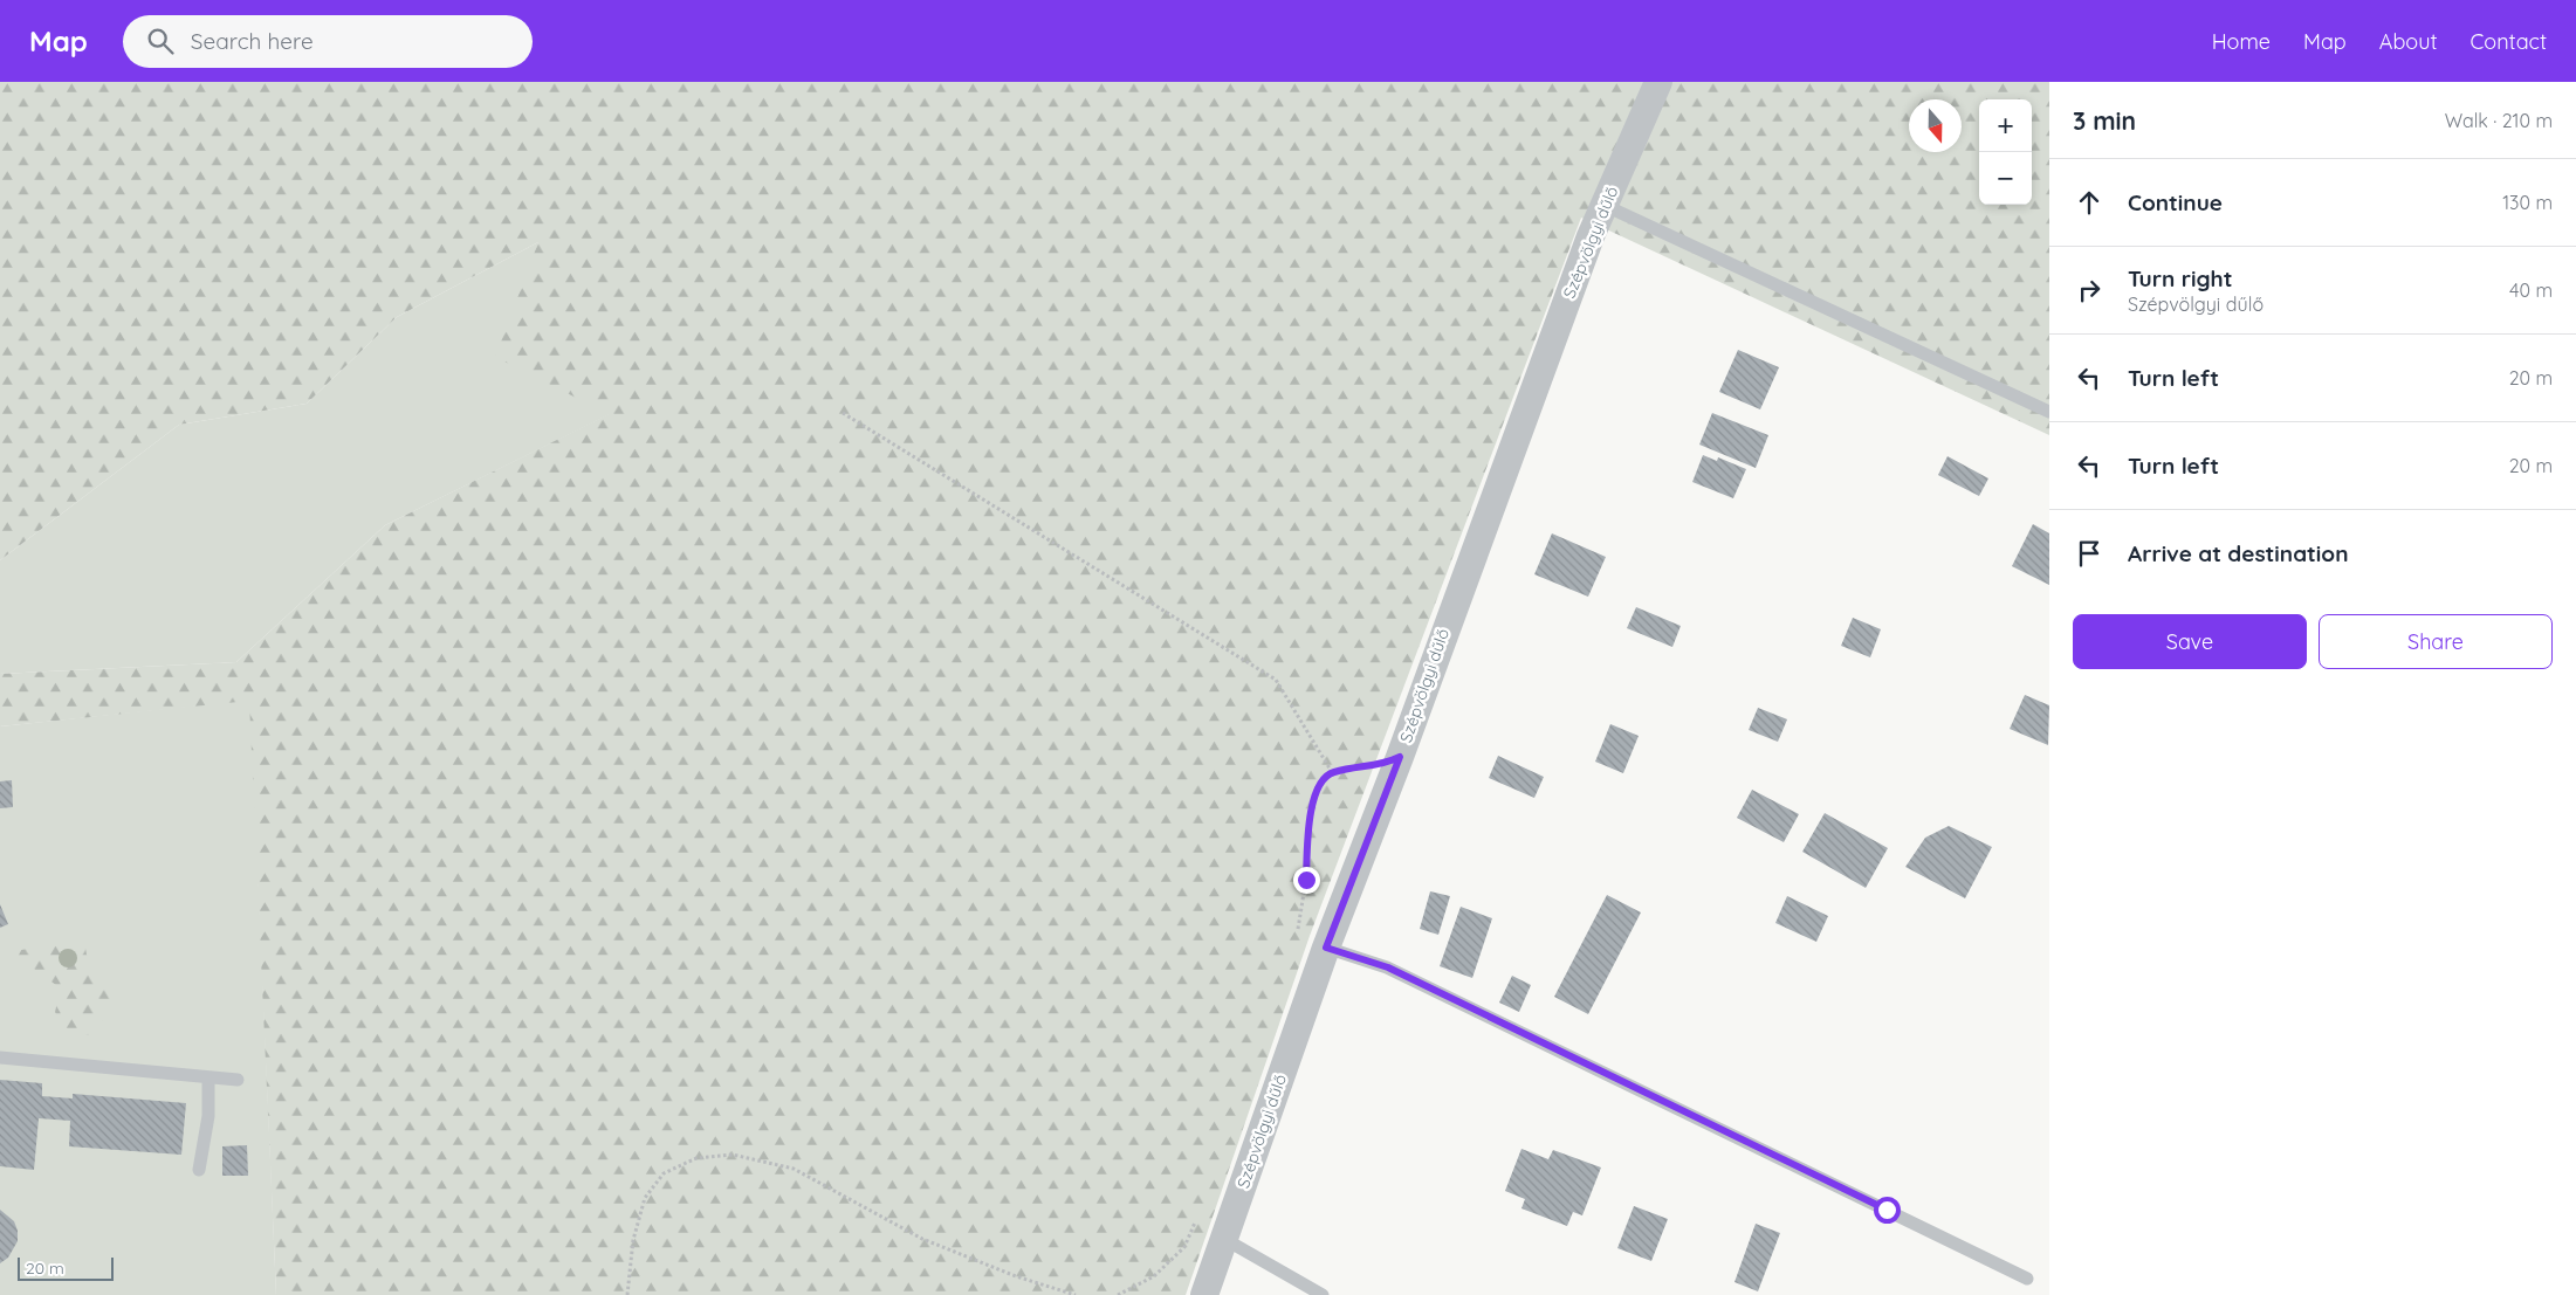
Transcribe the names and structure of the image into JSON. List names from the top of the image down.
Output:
{
  "streets": {
    "street": ["Szépvölgyi dűlő"]
  },
  "scale_bar": "20 m",
  "north": "bottom",
  "page": {
    "header": "Map",
    "search": "Search here",
    "nav": [
      "Home",
      "Map",
      "About",
      "Contact"
    ],
    "heading": ["3 min", "Walk · 210 m"],
    "map_buttons": ["+", "−"],
    "list": [
      ["Continue", "130 m"],
      ["Turn right", "Szépvölgyi dűlő", "40 m"],
      ["Turn left", "20 m"],
      ["Turn left", "20 m"],
      "Arrive at destination"
    ],
    "buttons": ["Save", "Share"],
    "scale": "20 m"
  }
}
